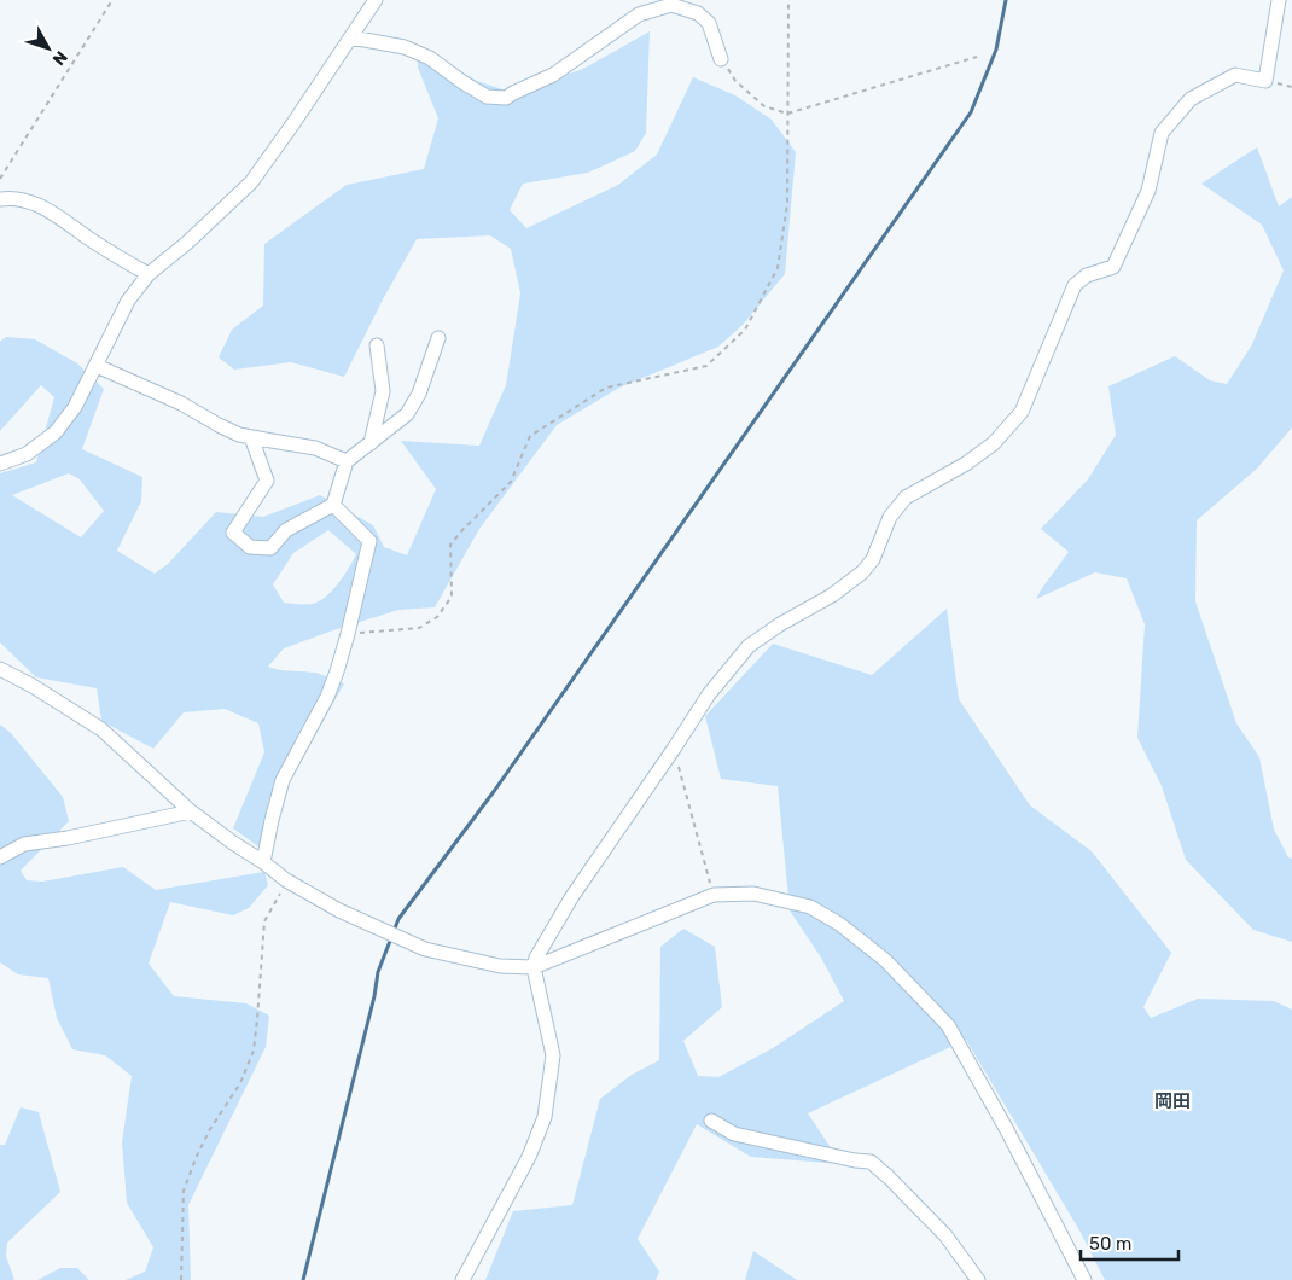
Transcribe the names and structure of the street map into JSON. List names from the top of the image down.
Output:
{
  "districts": ["岡田"],
  "scale_bar": "50 m",
  "north": "bottom right"
}
